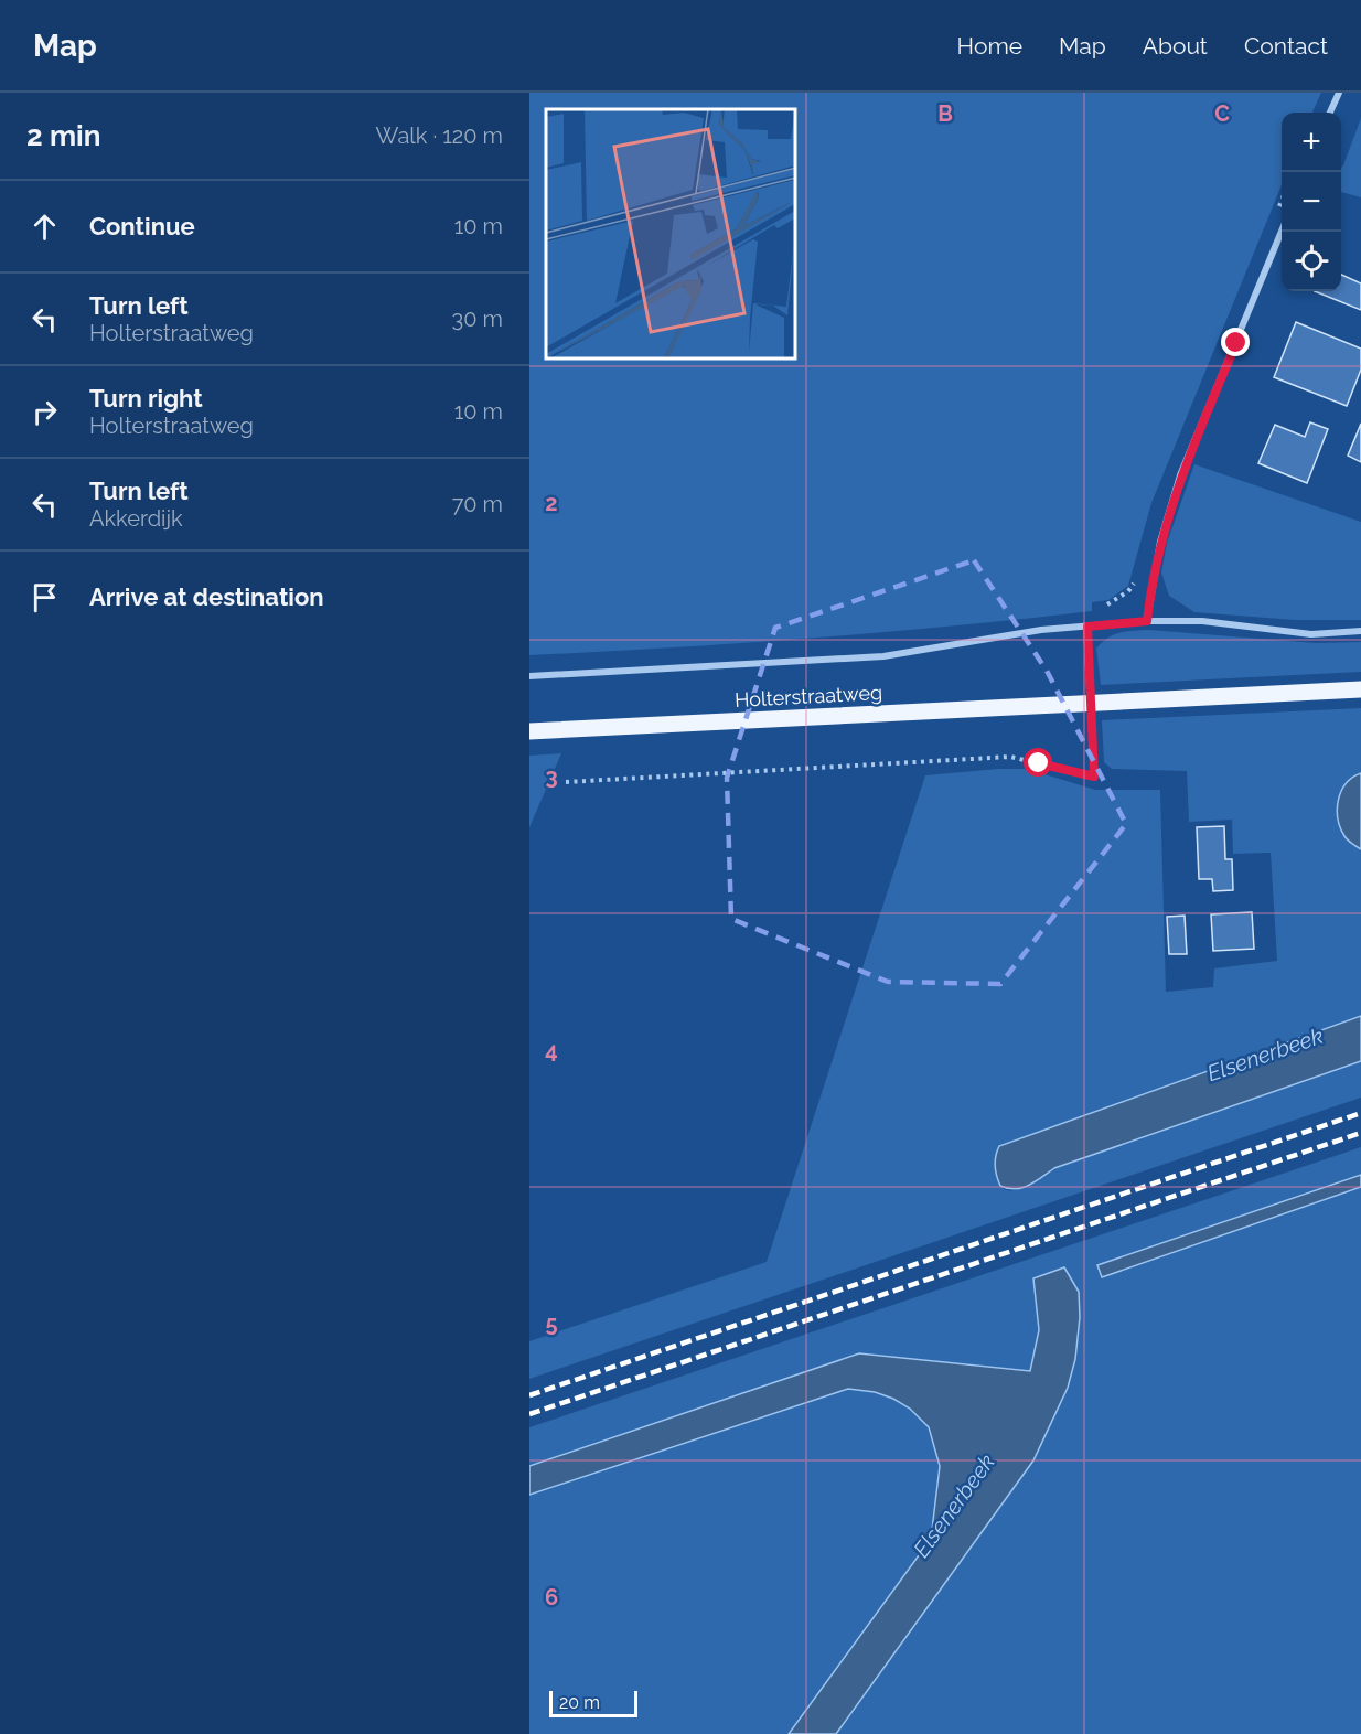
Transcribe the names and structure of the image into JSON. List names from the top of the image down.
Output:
{
  "streets": {
    "main road": ["Holterstraatweg"]
  },
  "water": ["Elsenerbeek"],
  "scale_bar": "20 m",
  "page": {
    "header": "Map",
    "nav": [
      "Home",
      "Map",
      "About",
      "Contact"
    ],
    "heading": ["2 min", "Walk · 120 m"],
    "map_buttons": ["+", "−"],
    "list": [
      ["Continue", "10 m"],
      ["Turn left", "Holterstraatweg", "30 m"],
      ["Turn right", "Holterstraatweg", "10 m"],
      ["Turn left", "Akkerdijk", "70 m"],
      "Arrive at destination"
    ],
    "scale": "20 m"
  },
  "grid": {
    "columns": ["B", "C"],
    "rows": [
      "2",
      "3",
      "4",
      "5",
      "6"
    ]
  }
}
